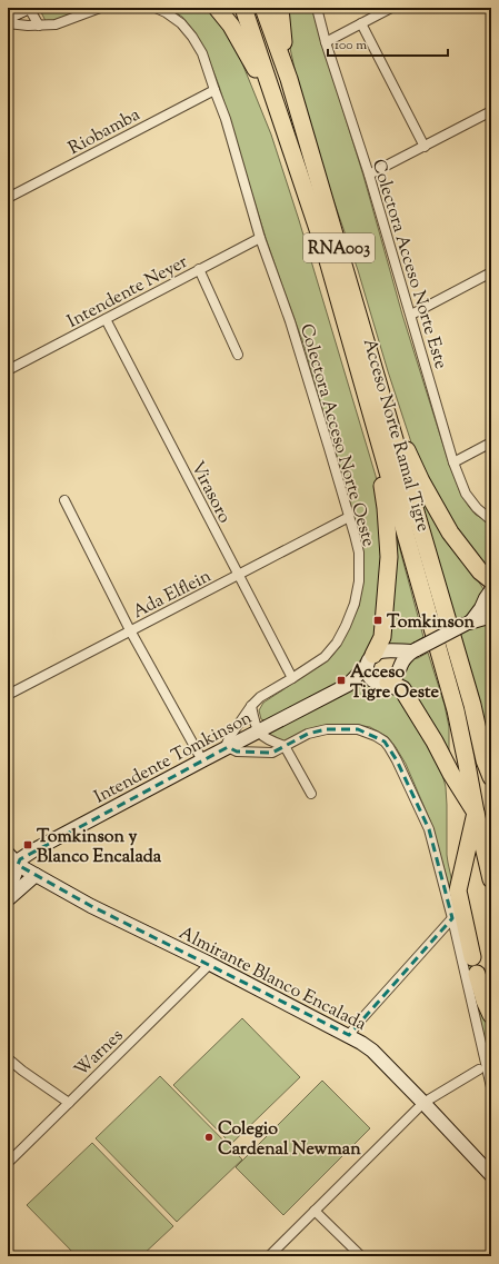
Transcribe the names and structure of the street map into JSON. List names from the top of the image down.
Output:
{
  "streets": {
    "highway": ["RNA003", "Acceso Norte Ramal Tigre"],
    "street": [
      "Riobamba",
      "Colectora Acceso Norte Este",
      "Intendente Neyer",
      "Colectora Acceso Norte Oeste",
      "Virasoro",
      "Ada Elflein",
      "Intendente Tomkinson",
      "Almirante Blanco Encalada",
      "Warnes"
    ]
  },
  "crossings": [
    ["Riobamba", "Colectora Acceso Norte Oeste"],
    ["Intendente Neyer", "Colectora Acceso Norte Oeste"],
    ["Intendente Neyer", "Virasoro"],
    ["Colectora Acceso Norte Oeste", "Virasoro"],
    ["Colectora Acceso Norte Oeste", "Ada Elflein"],
    ["Colectora Acceso Norte Oeste", "Intendente Tomkinson"],
    ["Virasoro", "Ada Elflein"],
    ["Intendente Tomkinson", "Almirante Blanco Encalada"],
    ["Almirante Blanco Encalada", "Warnes"]
  ],
  "places": {
    "transit": ["Tomkinson", "Acceso Tigre Oeste", "Tomkinson y Blanco Encalada"],
    "other": ["Colegio Cardenal Newman"]
  },
  "scale_bar": "100 m"
}
